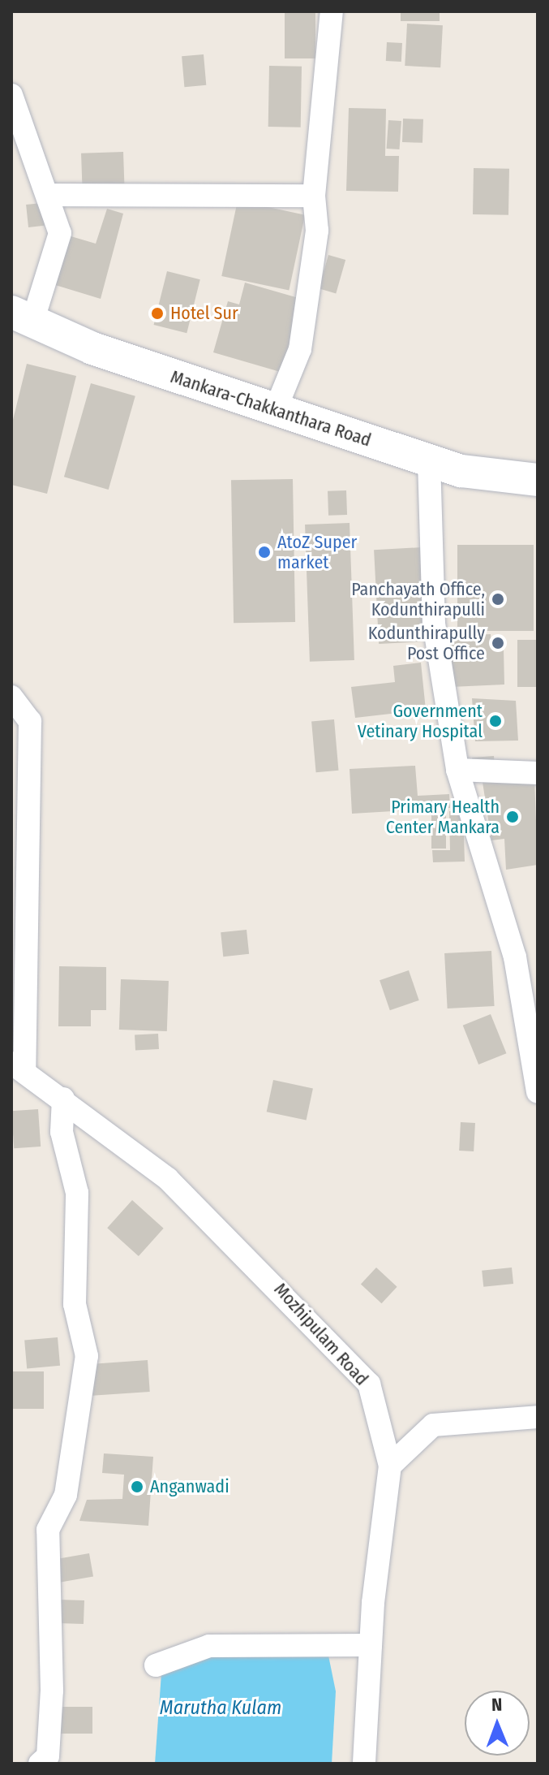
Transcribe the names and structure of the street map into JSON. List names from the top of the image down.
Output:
{
  "streets": {
    "main road": ["Mankara-Chakkanthara Road"],
    "street": ["Mozhipulam Road"]
  },
  "water": ["Marutha Kulam"],
  "places": [
    "Hotel Sur",
    "AtoZ Super market",
    "Panchayath Office, Kodunthirapulli",
    "Kodunthirapully Post Office",
    "Government Vetinary Hospital",
    "Primary Health Center Mankara",
    "Anganwadi"
  ],
  "north": "top"
}
